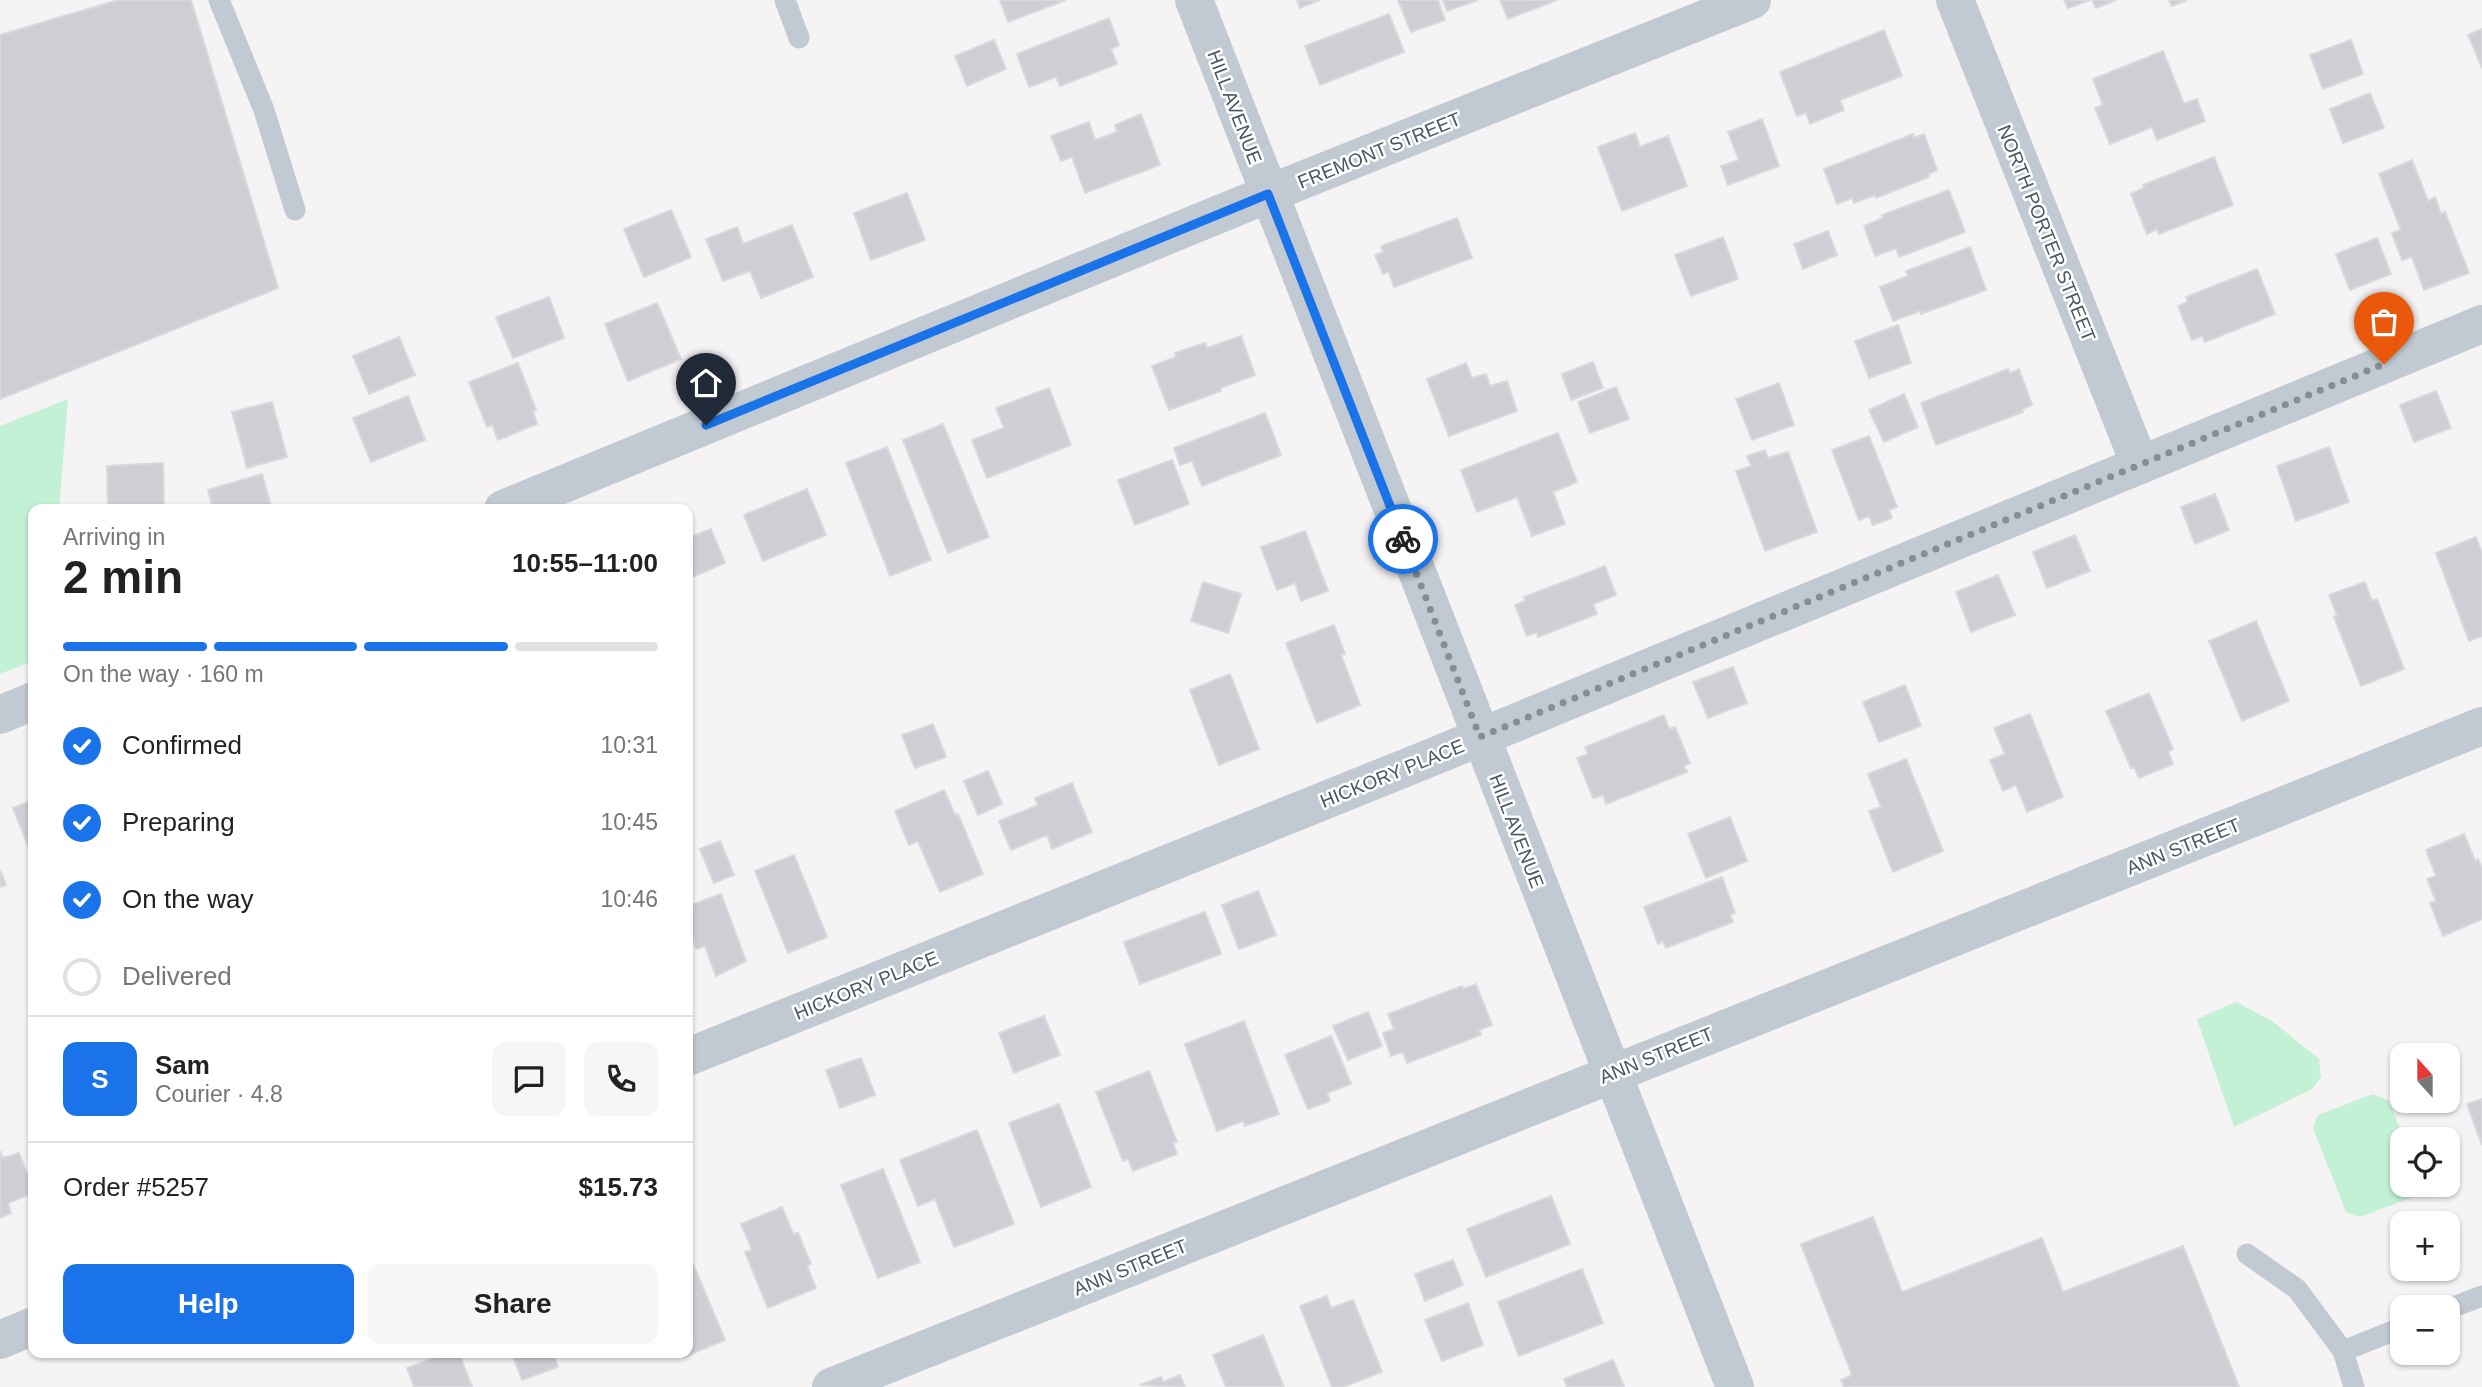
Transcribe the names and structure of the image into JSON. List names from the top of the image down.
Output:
{
  "streets": {
    "street": [
      "HILL AVENUE",
      "FREMONT STREET",
      "NORTH PORTER STREET",
      "HICKORY PLACE",
      "ANN STREET"
    ]
  },
  "crossings": [
    ["HILL AVENUE", "FREMONT STREET"],
    ["HILL AVENUE", "HICKORY PLACE"],
    ["HILL AVENUE", "ANN STREET"],
    ["NORTH PORTER STREET", "HICKORY PLACE"]
  ],
  "north": "top",
  "page": {
    "heading": ["2 min", "Arriving in", "10:55–11:00"],
    "panel": [
      "Sam",
      "Courier · 4.8",
      "Order #5257",
      "$15.73"
    ],
    "bar": "On the way · 160 m",
    "list": [
      ["Confirmed", "10:31"],
      ["Preparing", "10:45"],
      ["On the way", "10:46"],
      "Delivered"
    ],
    "round": "S",
    "map_buttons": ["+", "−"],
    "buttons": ["Help", "Share"]
  }
}
